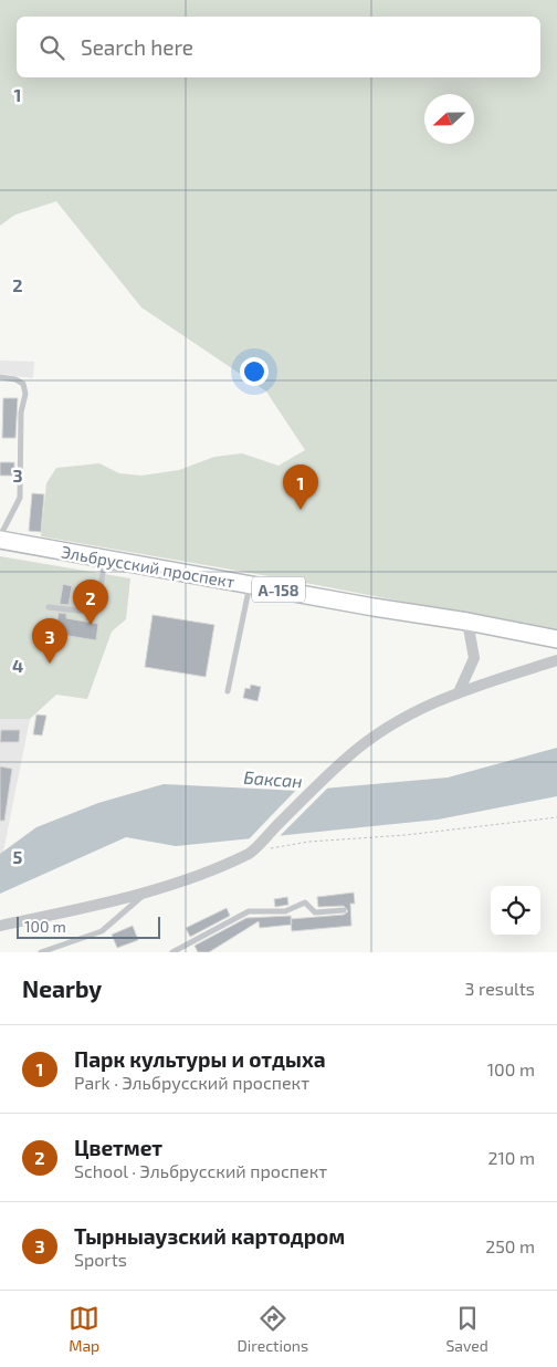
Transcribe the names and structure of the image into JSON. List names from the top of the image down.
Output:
{
  "streets": {
    "main road": ["Эльбрусский проспект", "А-158"]
  },
  "water": ["Баксан"],
  "scale_bar": "100 m",
  "north": "left",
  "page": {
    "search": "Search here",
    "pins": ["1", "2", "3"],
    "scale": "100 m",
    "heading": ["Nearby", "3 results"],
    "list": [
      {
        "mark": "1",
        "name": "Парк культуры и отдыха",
        "note": "Park · Эльбрусский проспект",
        "value": "100 m"
      },
      {
        "mark": "2",
        "name": "Цветмет",
        "note": "School · Эльбрусский проспект",
        "value": "210 m"
      },
      {
        "mark": "3",
        "name": "Тырныаузский картодром",
        "note": "Sports",
        "value": "250 m"
      }
    ],
    "nav": ["Map", "Directions", "Saved"]
  },
  "grid": {
    "rows": [
      "1",
      "2",
      "3",
      "4",
      "5"
    ]
  }
}
